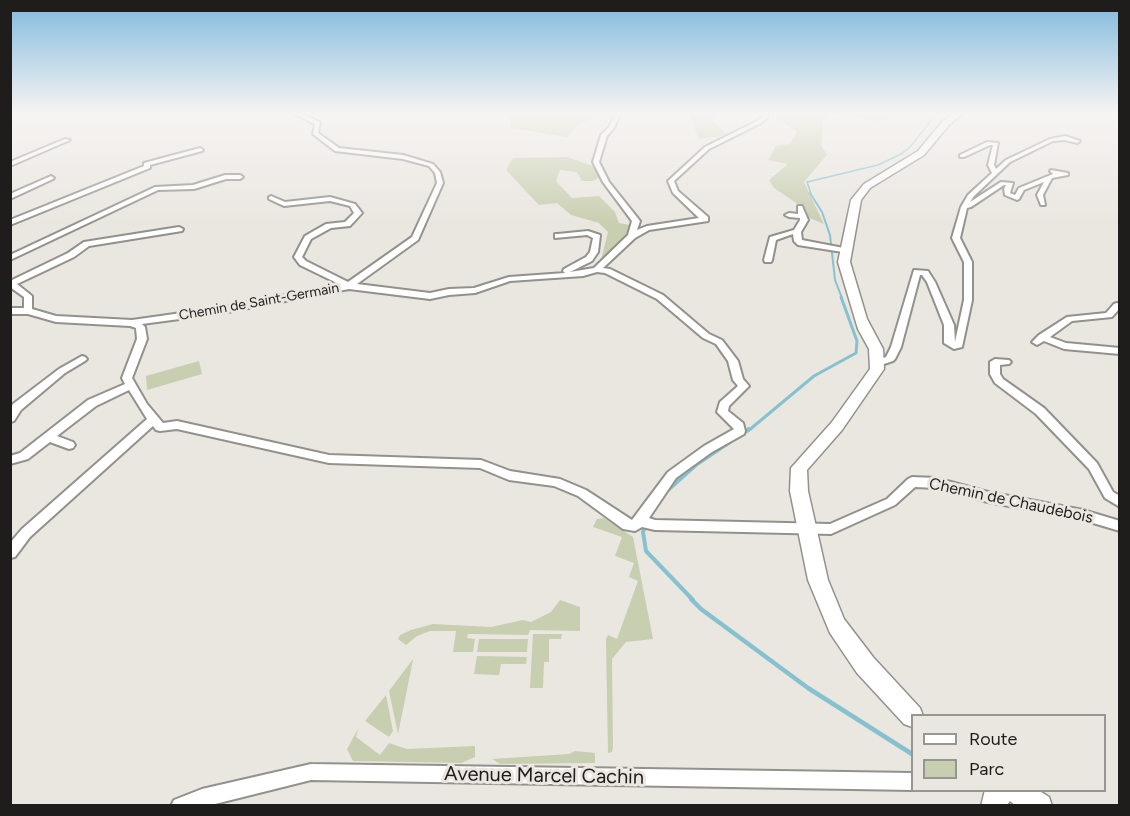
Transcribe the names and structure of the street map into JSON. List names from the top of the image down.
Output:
{
  "streets": {
    "street": ["Chemin de Saint-Germain", "Chemin de Chaudebois", "Avenue Marcel Cachin"]
  },
  "legend": ["Route", "Parc"]
}
